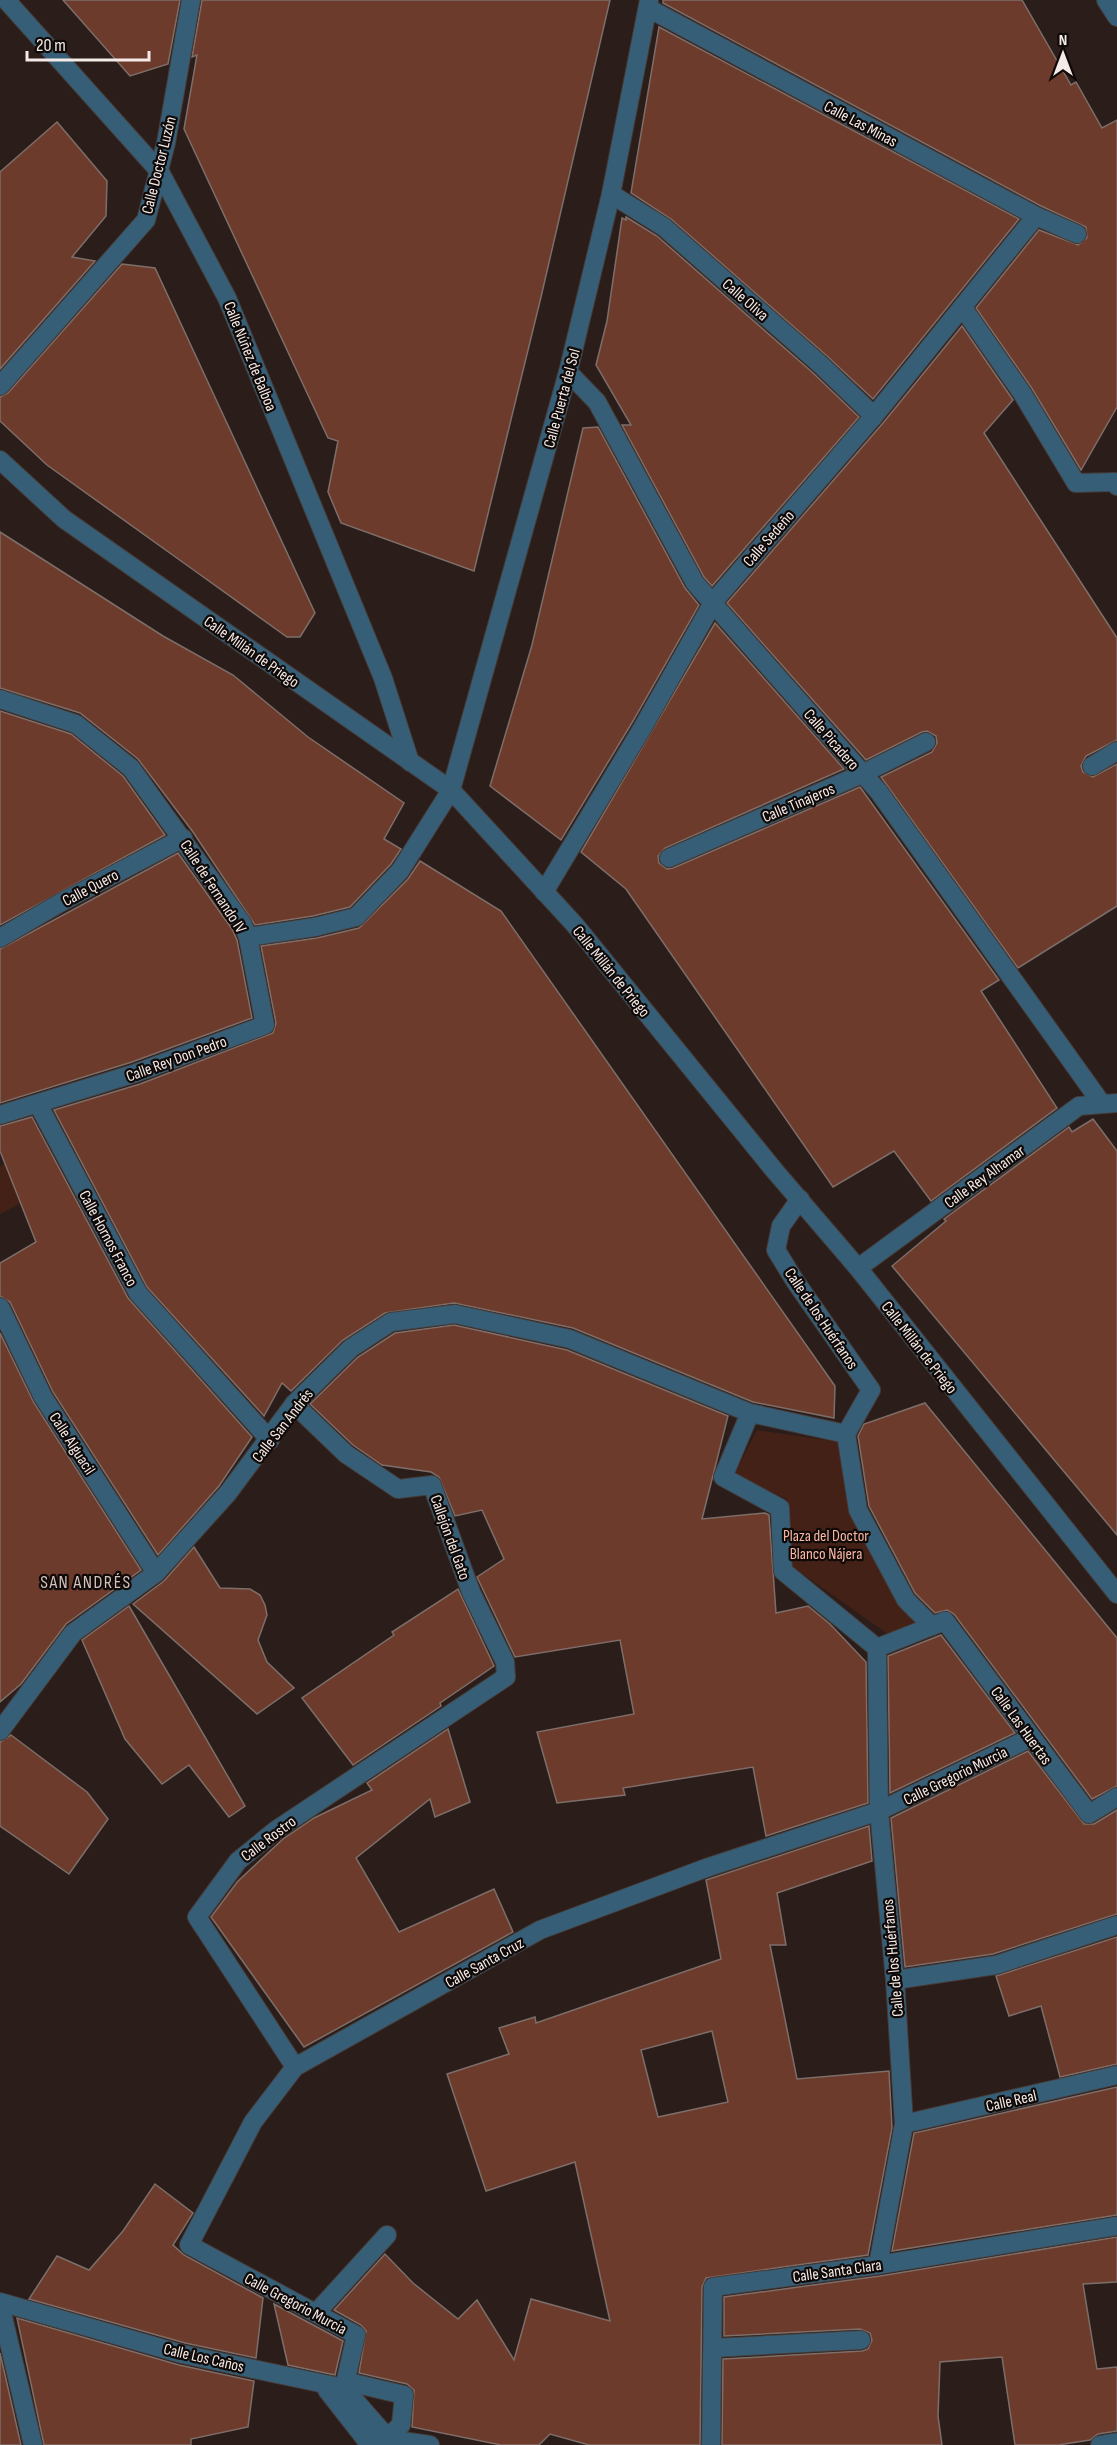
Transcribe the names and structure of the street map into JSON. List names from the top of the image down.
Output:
{
  "streets": {
    "street": [
      "Calle Las Minas",
      "Calle Doctor Luzón",
      "Calle Oliva",
      "Calle Núñez de Balboa",
      "Calle Puerta del Sol",
      "Calle Sedeño",
      "Calle Millán de Priego",
      "Calle Picadero",
      "Calle Tinajeros",
      "Calle de Fernando IV",
      "Calle Quero",
      "Calle Rey Don Pedro",
      "Calle Rey Alhamar",
      "Calle Hornos Franco",
      "Calle de los Huérfanos",
      "Calle San Andrés",
      "Calle Alguacil",
      "Callejón del Gato",
      "Calle Las Huertas",
      "Calle Gregorio Murcia",
      "Calle Rostro",
      "Calle Santa Cruz",
      "Calle Real",
      "Calle Santa Clara",
      "Calle Los Caños"
    ]
  },
  "crossings": [
    ["Calle Las Minas", "Calle Puerta del Sol"],
    ["Calle Las Minas", "Calle Sedeño"],
    ["Calle Doctor Luzón", "Calle Núñez de Balboa"],
    ["Calle Oliva", "Calle Puerta del Sol"],
    ["Calle Oliva", "Calle Sedeño"],
    ["Calle Núñez de Balboa", "Calle Millán de Priego"],
    ["Calle Puerta del Sol", "Calle Millán de Priego"],
    ["Calle Puerta del Sol", "Calle Picadero"],
    ["Calle Puerta del Sol", "Calle de Fernando IV"],
    ["Calle Sedeño", "Calle Millán de Priego"],
    ["Calle Sedeño", "Calle Picadero"],
    ["Calle Millán de Priego", "Calle de Fernando IV"],
    ["Calle Millán de Priego", "Calle Rey Alhamar"],
    ["Calle Millán de Priego", "Calle de los Huérfanos"],
    ["Calle Picadero", "Calle Tinajeros"],
    ["Calle Picadero", "Calle Rey Alhamar"],
    ["Calle de Fernando IV", "Calle Quero"],
    ["Calle de Fernando IV", "Calle Rey Don Pedro"],
    ["Calle Rey Don Pedro", "Calle Hornos Franco"],
    ["Calle Hornos Franco", "Calle San Andrés"],
    ["Calle de los Huérfanos", "Calle San Andrés"],
    ["Calle de los Huérfanos", "Calle Gregorio Murcia"],
    ["Calle de los Huérfanos", "Calle Santa Cruz"],
    ["Calle de los Huérfanos", "Calle Real"],
    ["Calle de los Huérfanos", "Calle Santa Clara"],
    ["Calle San Andrés", "Calle Alguacil"],
    ["Calle San Andrés", "Callejón del Gato"],
    ["Callejón del Gato", "Calle Rostro"],
    ["Calle Las Huertas", "Calle Gregorio Murcia"],
    ["Calle Gregorio Murcia", "Calle Santa Cruz"],
    ["Calle Gregorio Murcia", "Calle Los Caños"],
    ["Calle Rostro", "Calle Santa Cruz"]
  ],
  "districts": ["SAN ANDRÉS"],
  "parks": ["Plaza del Doctor Blanco Nájera"],
  "scale_bar": "20 m",
  "north": "top"
}
